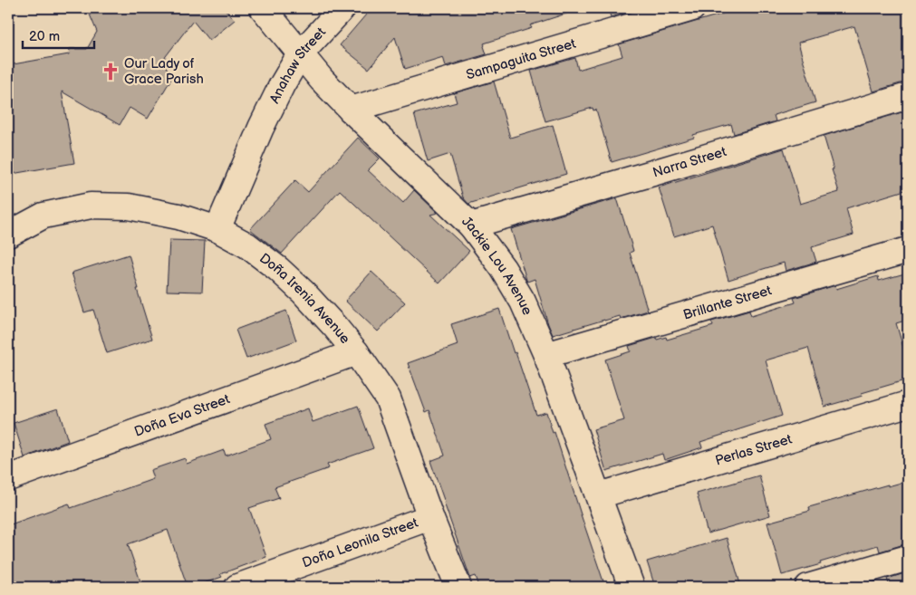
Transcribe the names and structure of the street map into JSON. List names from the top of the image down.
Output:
{
  "streets": {
    "street": [
      "Sampaguita Street",
      "Anahaw Street",
      "Narra Street",
      "Jackie Lou Avenue",
      "Doña Irenia Avenue",
      "Brillante Street",
      "Doña Eva Street",
      "Perlas Street",
      "Doña Leonila Street"
    ]
  },
  "crossings": [
    ["Sampaguita Street", "Jackie Lou Avenue"],
    ["Anahaw Street", "Jackie Lou Avenue"],
    ["Anahaw Street", "Doña Irenia Avenue"],
    ["Narra Street", "Jackie Lou Avenue"],
    ["Jackie Lou Avenue", "Brillante Street"],
    ["Jackie Lou Avenue", "Perlas Street"],
    ["Doña Irenia Avenue", "Doña Eva Street"],
    ["Doña Irenia Avenue", "Doña Leonila Street"]
  ],
  "places": {
    "church": ["Our Lady of Grace Parish"]
  },
  "scale_bar": "20 m"
}
